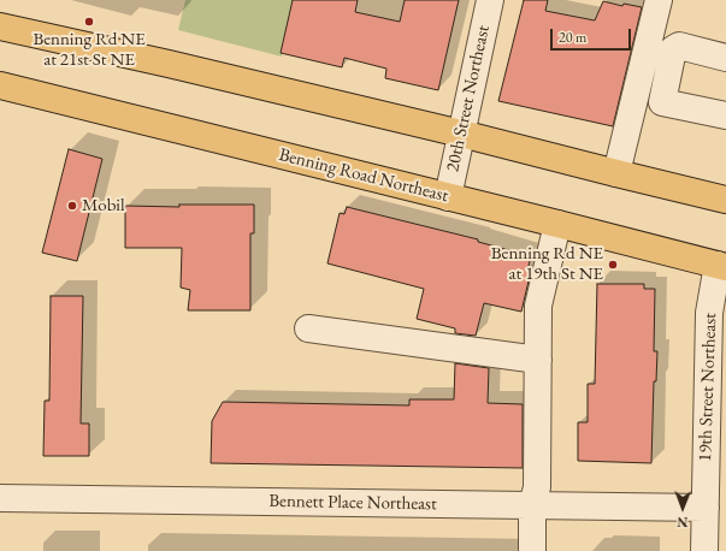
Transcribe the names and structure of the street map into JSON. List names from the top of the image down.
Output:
{
  "streets": {
    "main road": ["Benning Road Northeast"],
    "street": ["20th Street Northeast", "19th Street Northeast", "Bennett Place Northeast"]
  },
  "crossings": [
    ["20th Street Northeast", "Benning Road Northeast"],
    ["Benning Road Northeast", "19th Street Northeast"],
    ["19th Street Northeast", "Bennett Place Northeast"]
  ],
  "places": ["Benning Rd NE at 21st St NE", "Mobil", "Benning Rd NE at 19th St NE"],
  "scale_bar": "20 m",
  "north": "bottom"
}
